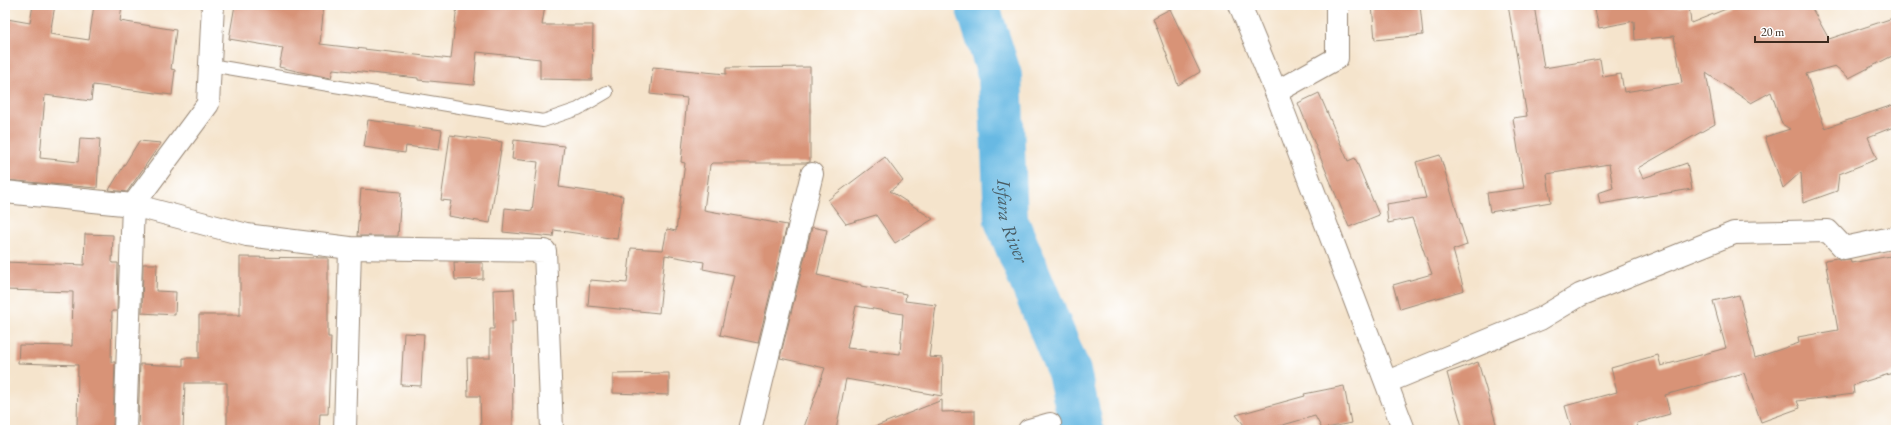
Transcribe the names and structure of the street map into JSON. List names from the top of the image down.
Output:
{
  "water": ["Isfara River"],
  "scale_bar": "20 m"
}
